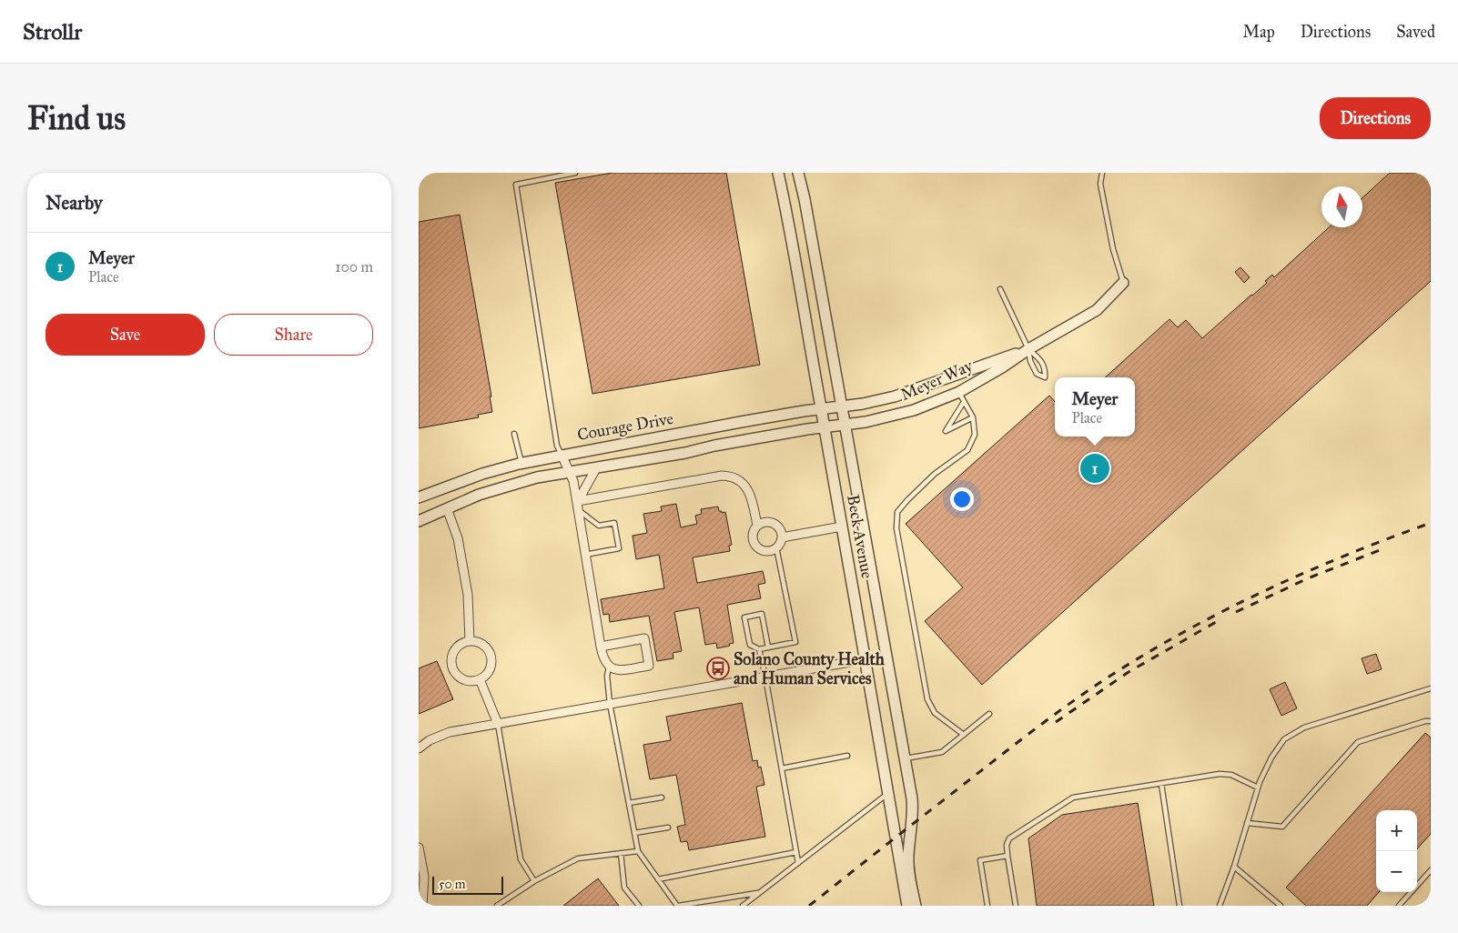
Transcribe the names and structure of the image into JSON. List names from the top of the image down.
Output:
{
  "streets": {
    "street": ["Meyer Way", "Courage Drive", "Beck Avenue"]
  },
  "crossings": [
    ["Meyer Way", "Courage Drive"],
    ["Meyer Way", "Beck Avenue"],
    ["Courage Drive", "Beck Avenue"]
  ],
  "places": {
    "bus stop": ["Solano County Health and Human Services"]
  },
  "scale_bar": "50 m",
  "north": "top",
  "page": {
    "header": "Strollr",
    "nav": ["Map", "Directions", "Saved"],
    "buttons": [
      "Directions",
      ["Save", "Share"]
    ],
    "title": "Find us",
    "heading": "Nearby",
    "list": [
      {
        "mark": "1",
        "name": "Meyer",
        "note": "Place",
        "value": "100 m"
      }
    ],
    "popup": ["Meyer", "Place"],
    "pins": "1",
    "map_buttons": ["+", "−"],
    "scale": "50 m"
  }
}
